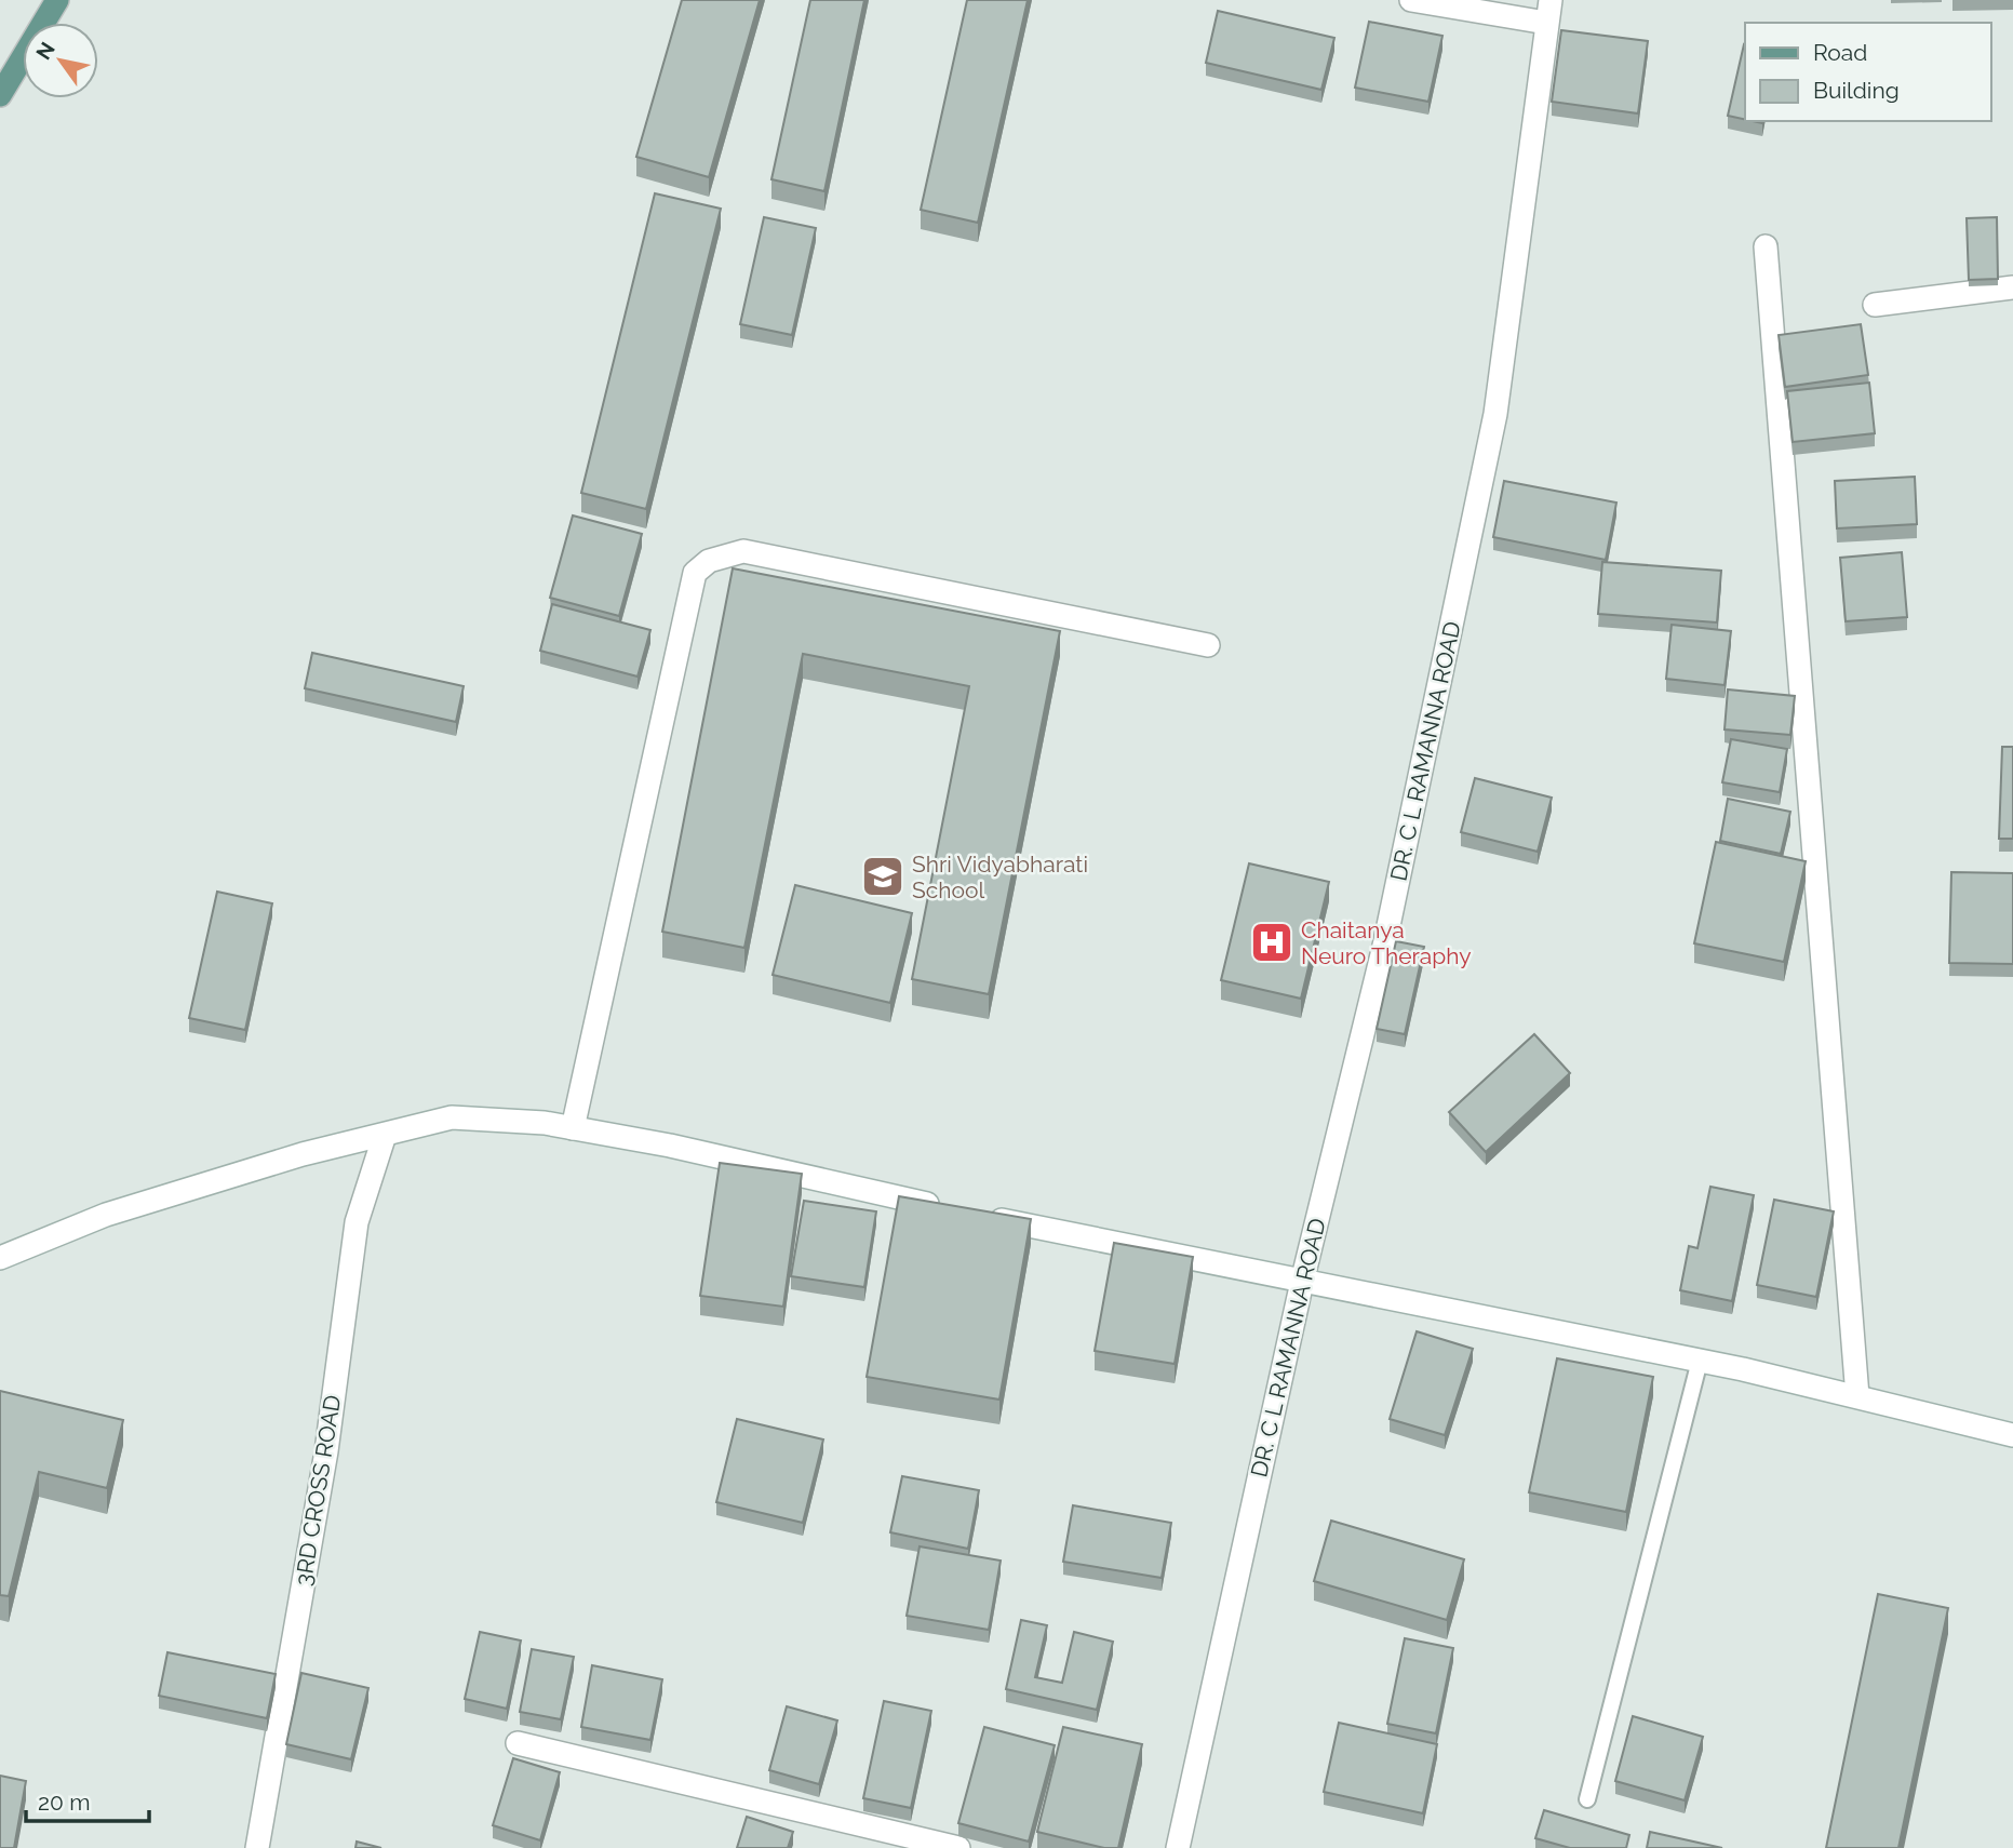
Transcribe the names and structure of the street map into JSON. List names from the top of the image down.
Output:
{
  "streets": {
    "street": ["DR. C L RAMANNA ROAD", "3RD CROSS ROAD"]
  },
  "places": {
    "school or university": ["Shri Vidyabharati School"],
    "hospital": ["Chaitanya Neuro Theraphy"]
  },
  "legend": ["Road", "Building"],
  "scale_bar": "20 m",
  "north": "top left"
}
